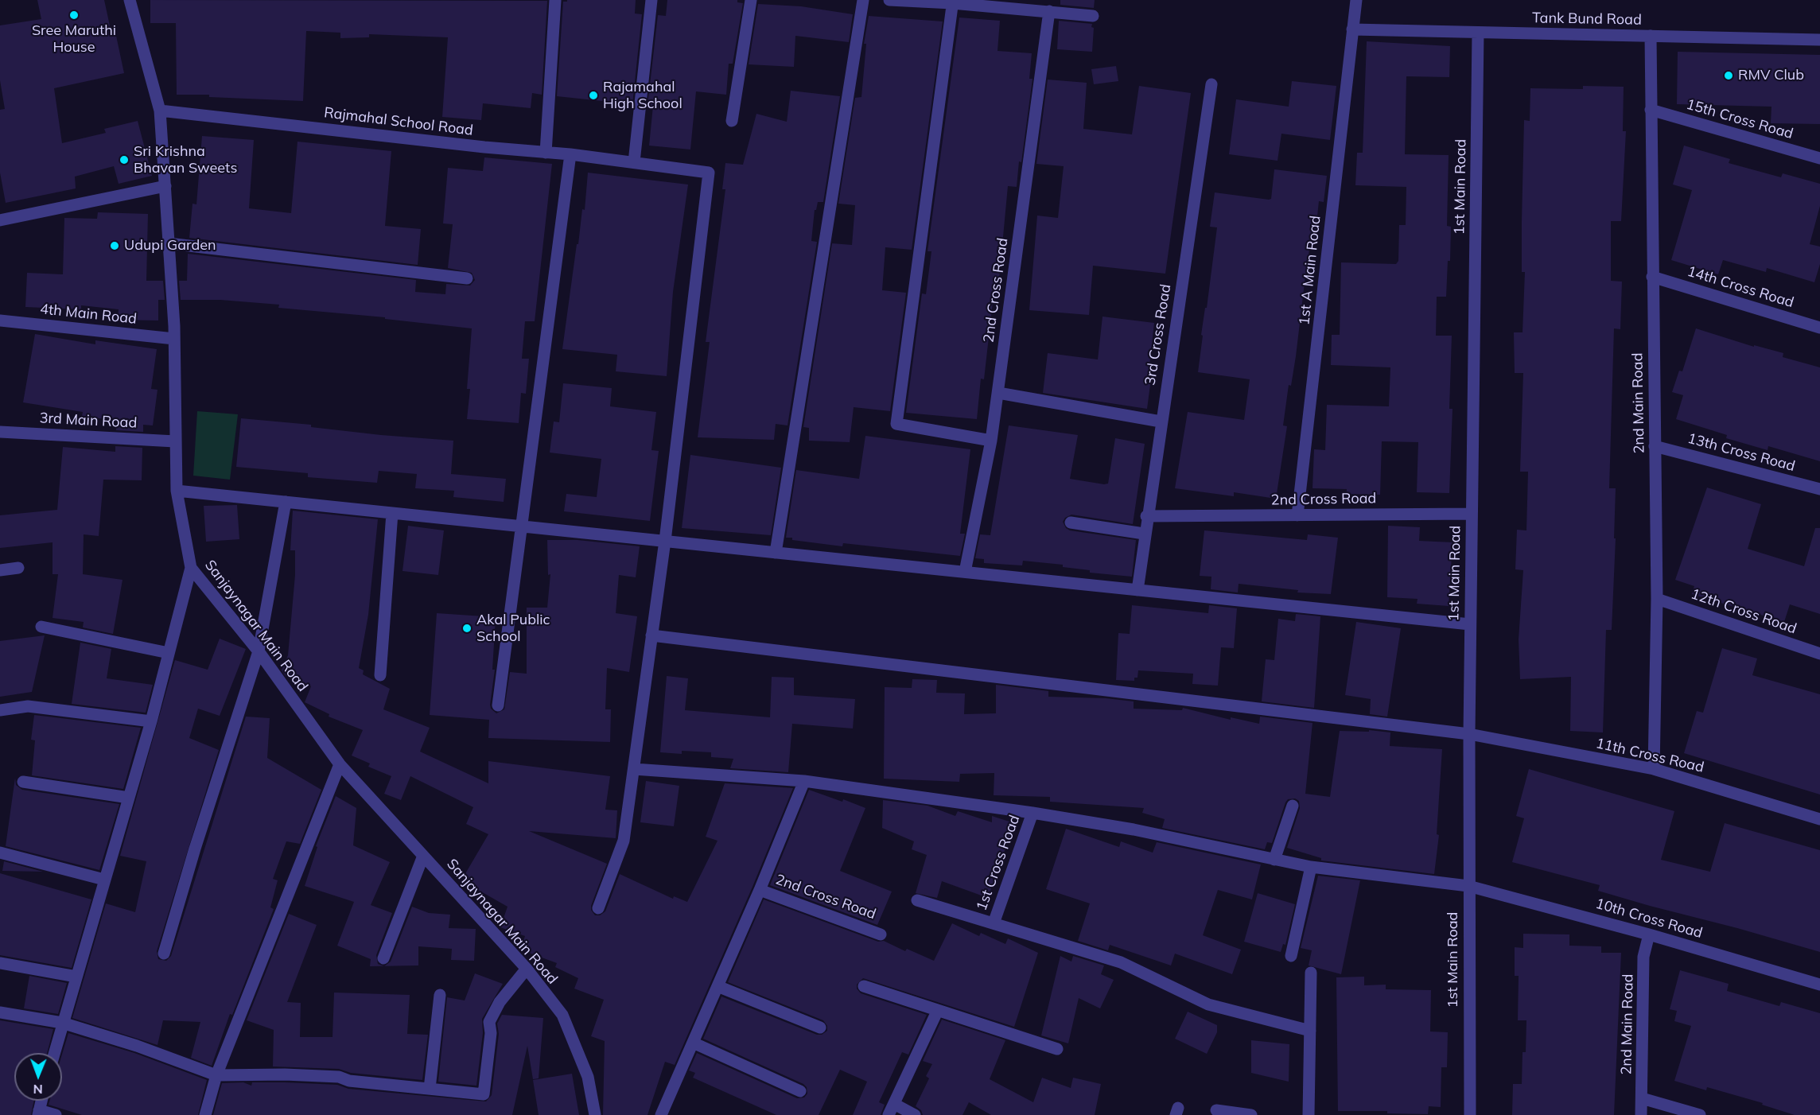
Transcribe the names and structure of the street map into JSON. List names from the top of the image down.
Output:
{
  "streets": {
    "street": [
      "Tank Bund Road",
      "15th Cross Road",
      "Rajmahal School Road",
      "1st Main Road",
      "1st A Main Road",
      "14th Cross Road",
      "2nd Cross Road",
      "4th Main Road",
      "3rd Cross Road",
      "2nd Main Road",
      "3rd Main Road",
      "13th Cross Road",
      "12th Cross Road",
      "Sanjaynagar Main Road",
      "11th Cross Road",
      "1st Cross Road",
      "10th Cross Road"
    ]
  },
  "crossings": [
    ["Tank Bund Road", "1st Main Road"],
    ["Tank Bund Road", "1st A Main Road"],
    ["Tank Bund Road", "2nd Main Road"],
    ["15th Cross Road", "2nd Main Road"],
    ["Rajmahal School Road", "Sanjaynagar Main Road"],
    ["1st Main Road", "2nd Cross Road"],
    ["1st Main Road", "11th Cross Road"],
    ["1st Main Road", "10th Cross Road"],
    ["1st A Main Road", "2nd Cross Road"],
    ["14th Cross Road", "2nd Main Road"],
    ["2nd Cross Road", "3rd Cross Road"],
    ["4th Main Road", "Sanjaynagar Main Road"],
    ["2nd Main Road", "13th Cross Road"],
    ["2nd Main Road", "12th Cross Road"],
    ["2nd Main Road", "11th Cross Road"],
    ["2nd Main Road", "10th Cross Road"],
    ["3rd Main Road", "Sanjaynagar Main Road"],
    ["1st Cross Road", "10th Cross Road"]
  ],
  "places": [
    "Sree Maruthi House",
    "RMV Club",
    "Rajamahal High School",
    "Sri Krishna Bhavan Sweets",
    "Udupi Garden",
    "Akal Public School"
  ],
  "north": "bottom"
}
